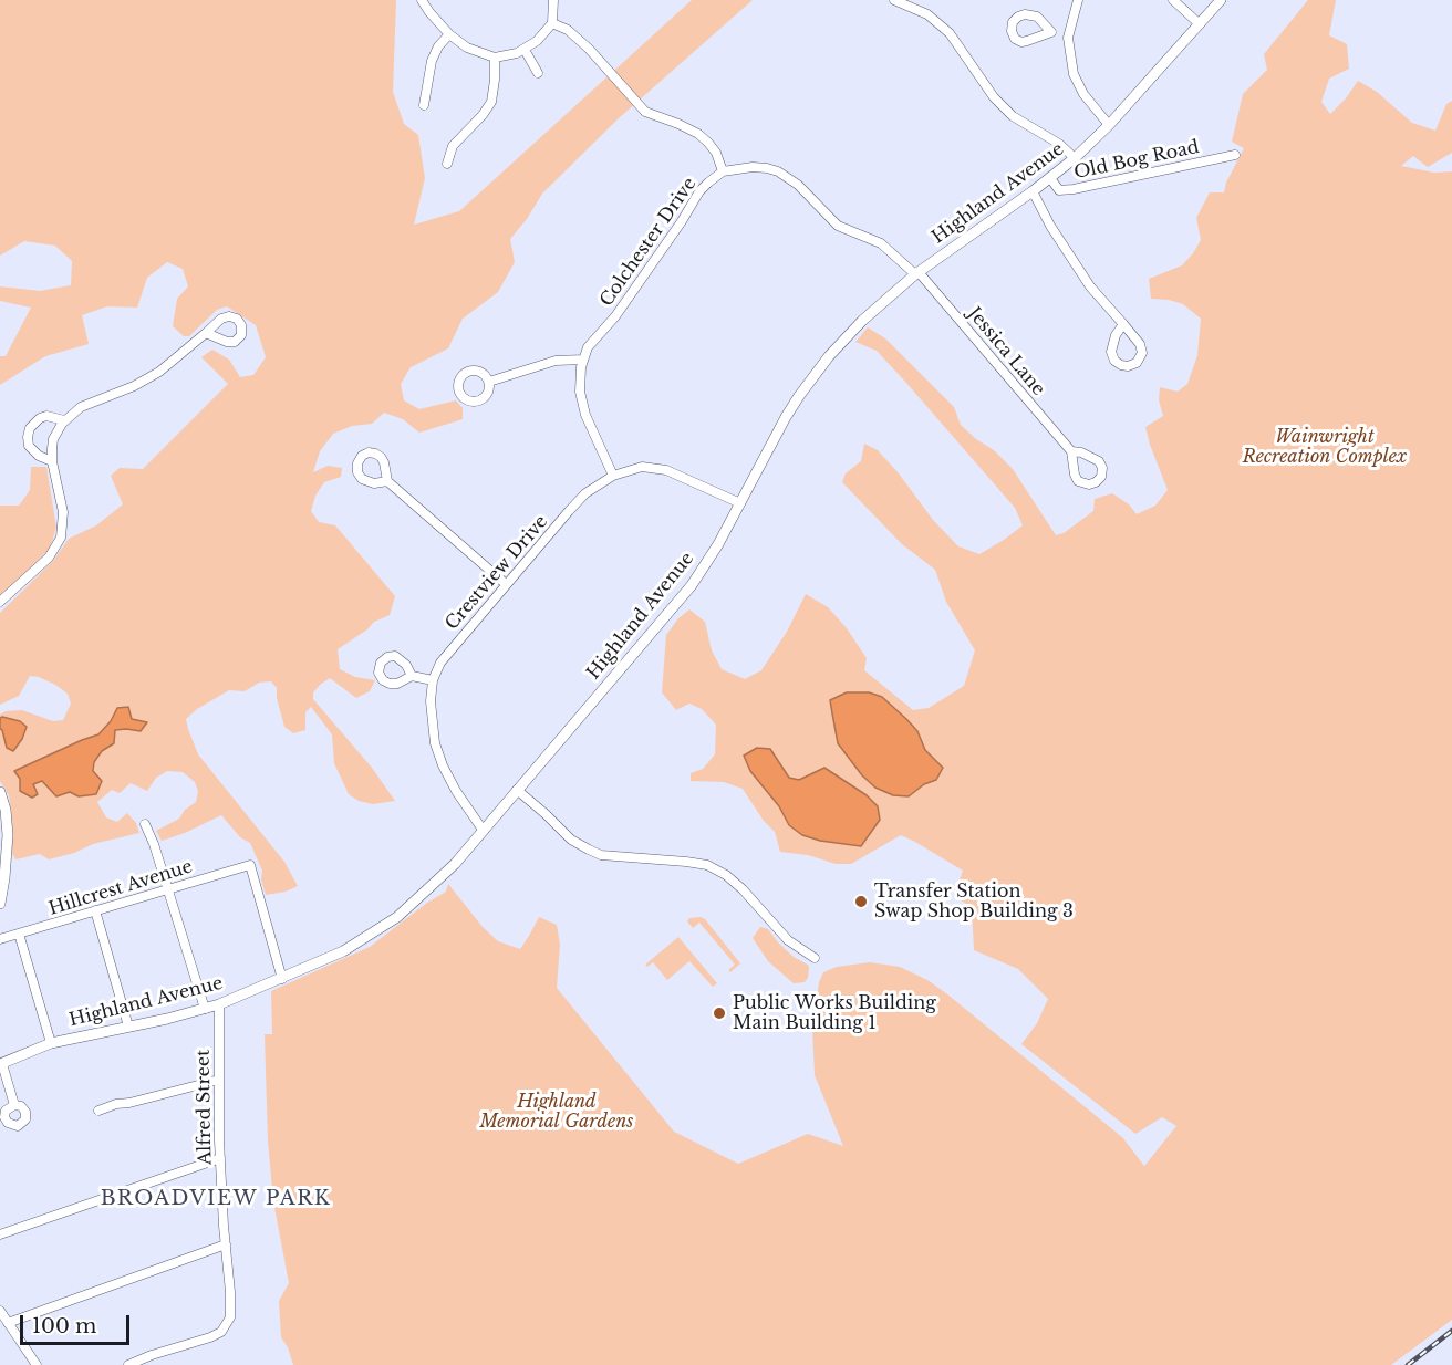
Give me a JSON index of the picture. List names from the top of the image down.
{
  "streets": {
    "street": [
      "Old Bog Road",
      "Highland Avenue",
      "Colchester Drive",
      "Jessica Lane",
      "Crestview Drive",
      "Hillcrest Avenue",
      "Alfred Street"
    ]
  },
  "crossings": [
    ["Old Bog Road", "Highland Avenue"],
    ["Highland Avenue", "Colchester Drive"],
    ["Highland Avenue", "Jessica Lane"],
    ["Highland Avenue", "Crestview Drive"],
    ["Highland Avenue", "Hillcrest Avenue"],
    ["Highland Avenue", "Alfred Street"],
    ["Colchester Drive", "Jessica Lane"],
    ["Colchester Drive", "Crestview Drive"]
  ],
  "districts": ["BROADVIEW PARK"],
  "parks": ["Wainwright Recreation Complex", "Highland Memorial Gardens"],
  "places": ["Transfer Station Swap Shop Building 3", "Public Works Building Main Building 1"],
  "scale_bar": "100 m"
}
